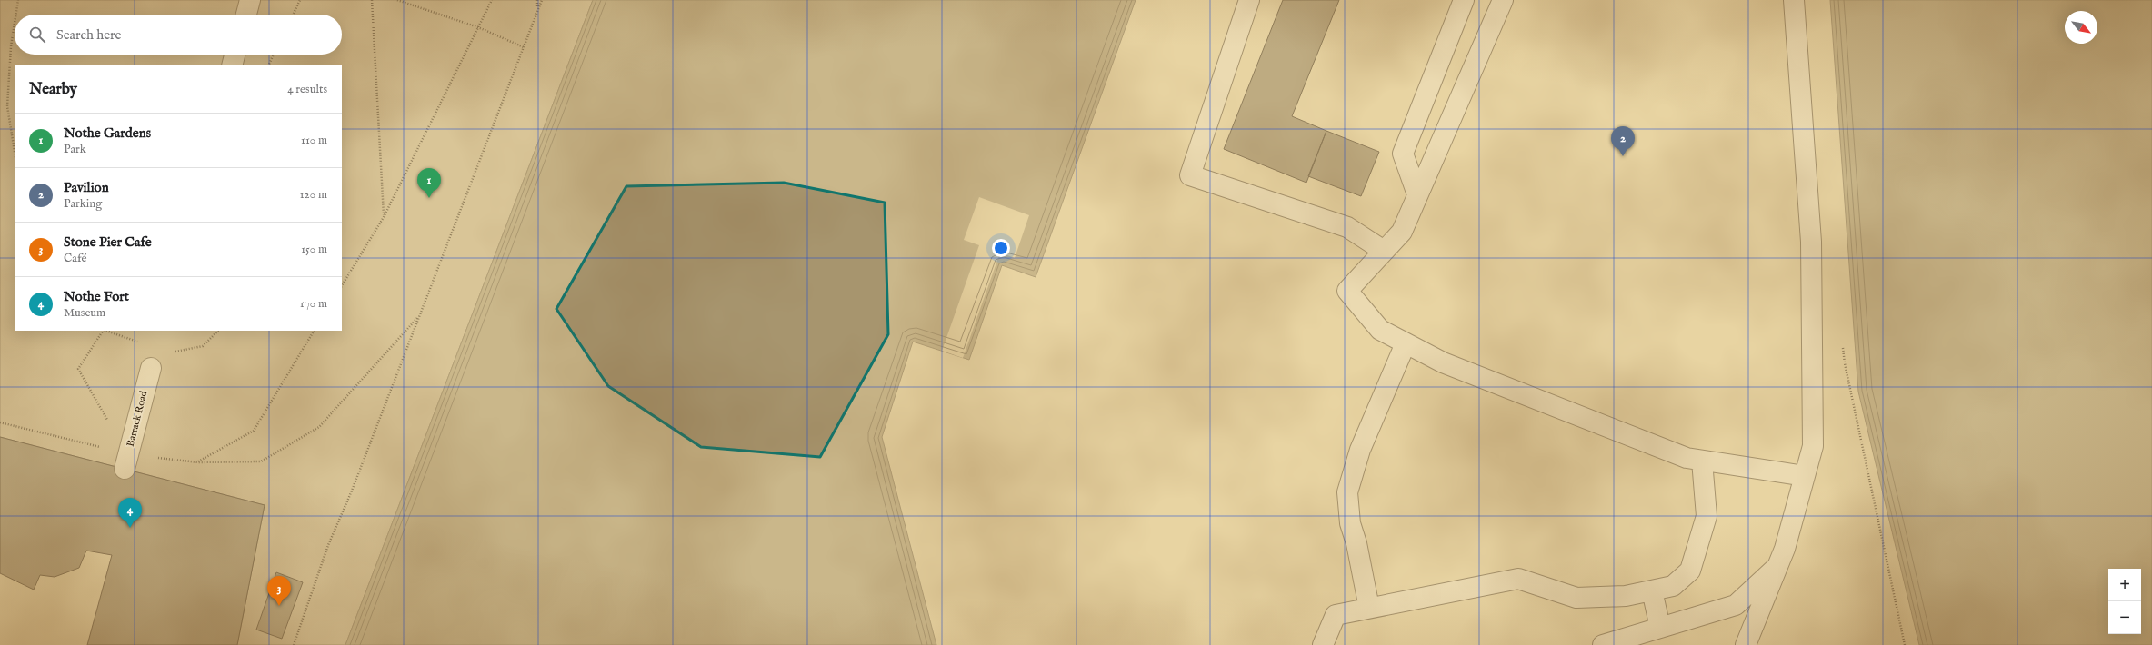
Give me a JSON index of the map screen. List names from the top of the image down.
{
  "streets": {
    "lane": ["Barrack Road"]
  },
  "north": "bottom right",
  "page": {
    "search": "Search here",
    "heading": ["Nearby", "4 results"],
    "list": [
      {
        "mark": "1",
        "name": "Nothe Gardens",
        "note": "Park",
        "value": "110 m"
      },
      {
        "mark": "2",
        "name": "Pavilion",
        "note": "Parking",
        "value": "120 m"
      },
      {
        "mark": "3",
        "name": "Stone Pier Cafe",
        "note": "Café",
        "value": "150 m"
      },
      {
        "mark": "4",
        "name": "Nothe Fort",
        "note": "Museum",
        "value": "170 m"
      }
    ],
    "pins": [
      "2",
      "1",
      "4",
      "3"
    ],
    "map_buttons": ["+", "−"]
  }
}
